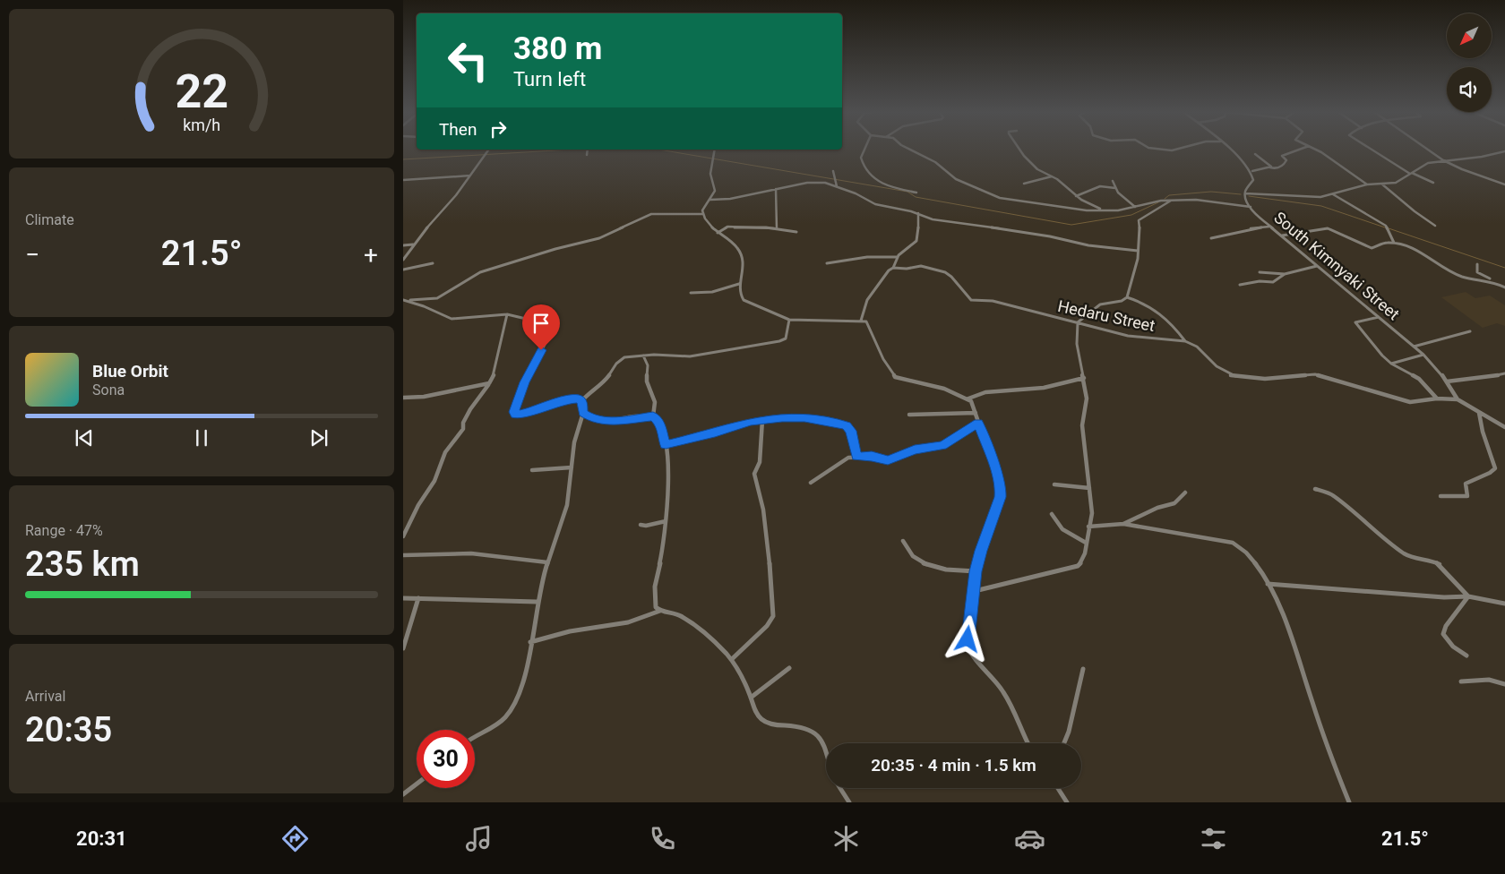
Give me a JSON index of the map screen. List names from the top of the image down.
{
  "streets": {
    "street": ["South Kimnyaki Street", "Hedaru Street"]
  },
  "crossings": [
    ["South Kimnyaki Street", "Hedaru Street"]
  ],
  "north": "bottom left",
  "page": {
    "turn": ["380 m", "Turn left"],
    "then": "Then",
    "tile": [
      "Climate",
      ["Range · 47%", "235 km"],
      ["Arrival", "20:35"]
    ],
    "heat": ["−", "21.5°", "+"],
    "song": ["Blue Orbit", "Sona"],
    "limit": "30",
    "trip": "20:35 · 4 min · 1.5 km",
    "tabs": ["20:31", "21.5°"],
    "gauge": ["22", "km/h"]
  }
}
